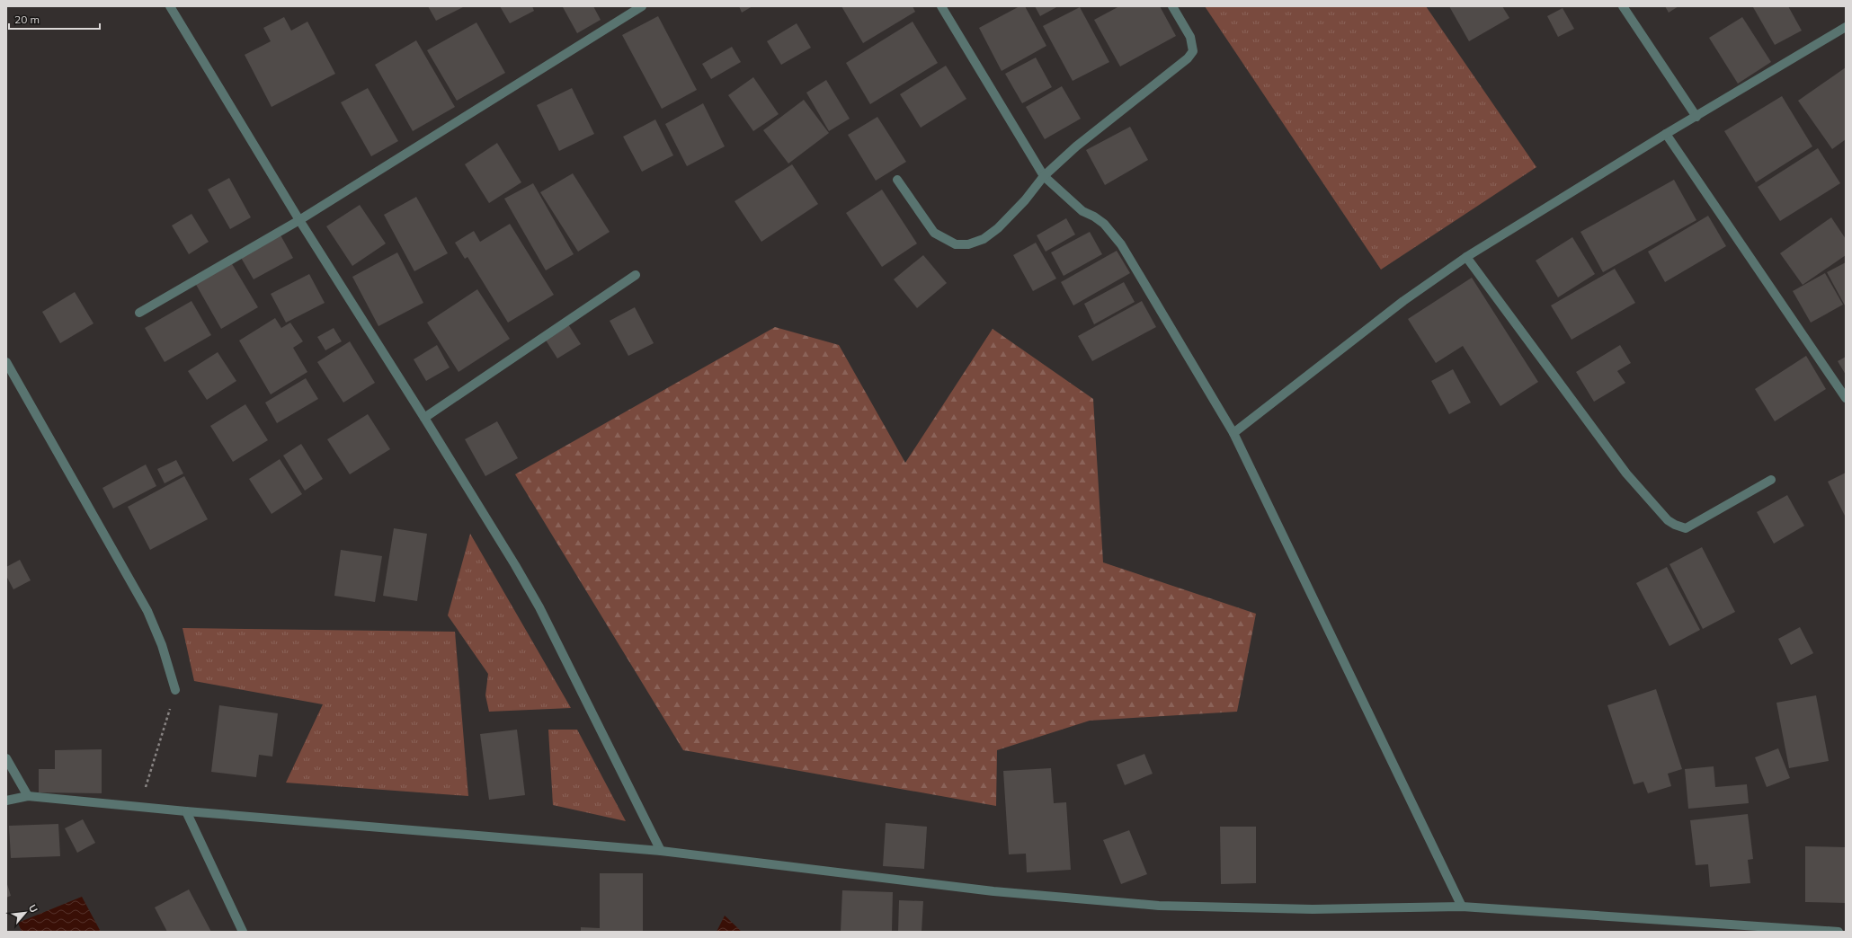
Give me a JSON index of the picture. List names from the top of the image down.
{
  "scale_bar": "20 m",
  "north": "top right"
}
